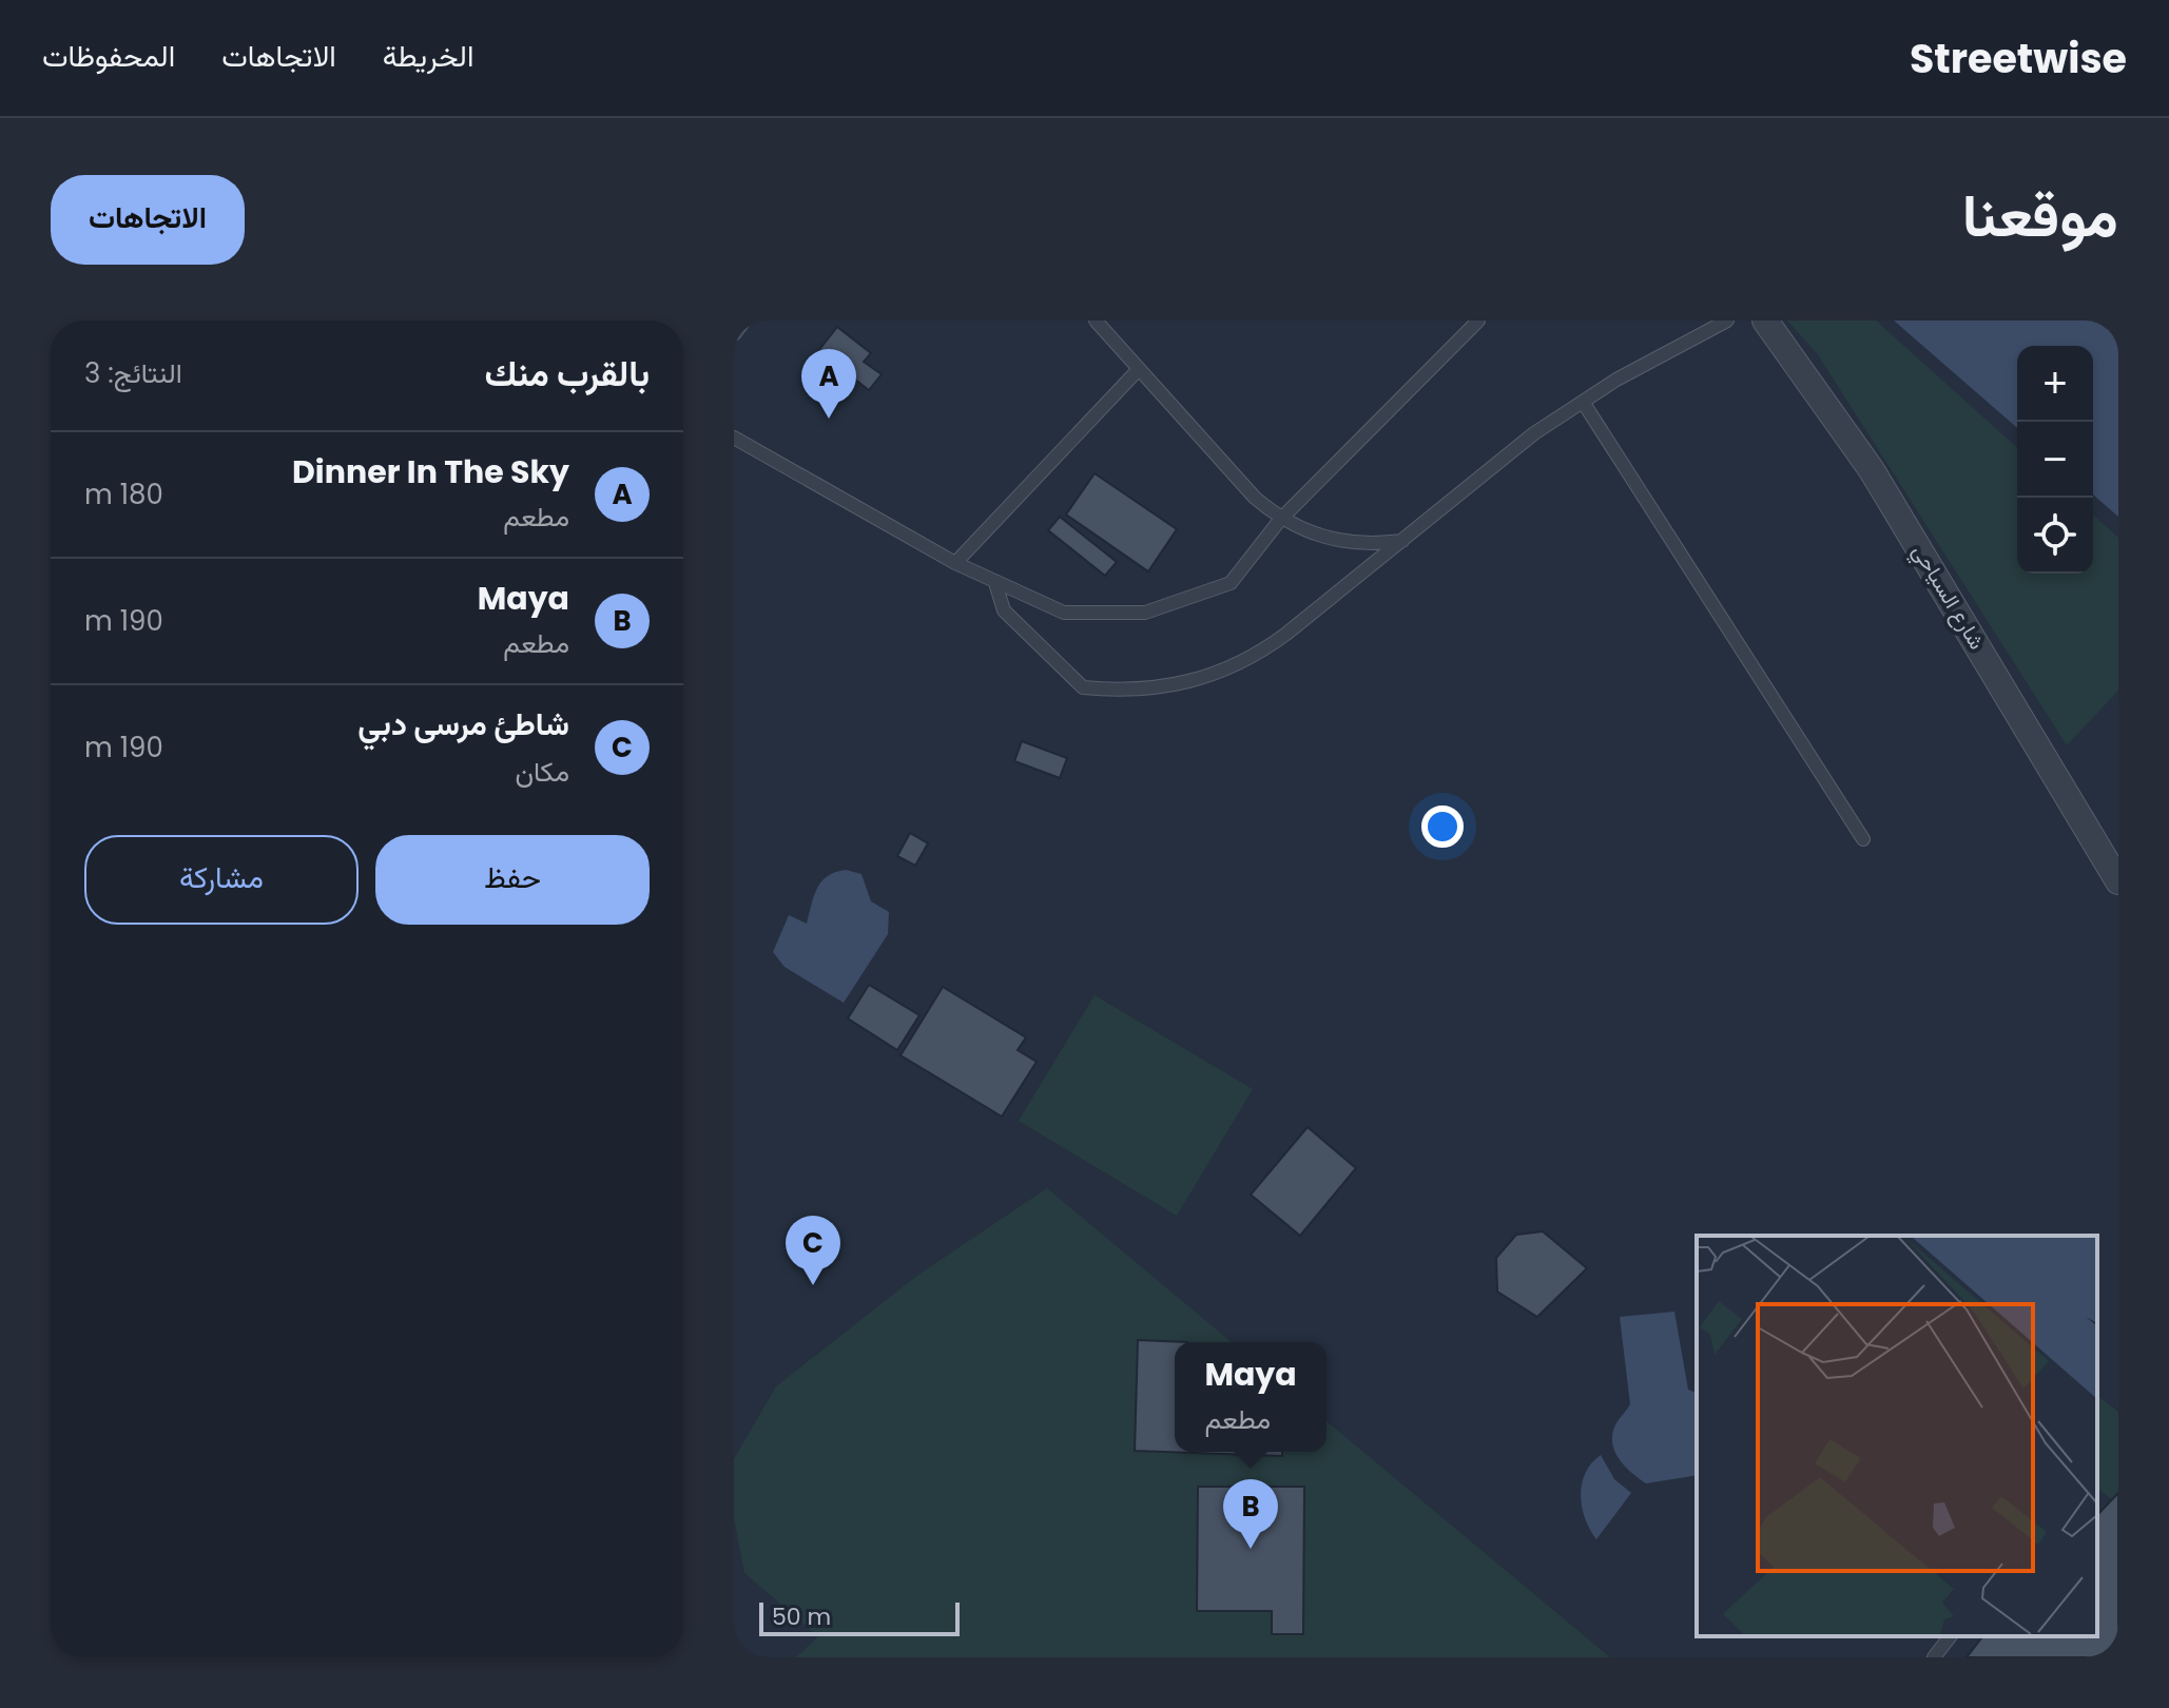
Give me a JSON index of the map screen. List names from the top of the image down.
{
  "streets": {
    "street": ["شارع السياحي"]
  },
  "scale_bar": "50 m",
  "page": {
    "header": "Streetwise",
    "nav": ["الخريطة", "الاتجاهات", "المحفوظات"],
    "title": "موقعنا",
    "buttons": [
      "الاتجاهات",
      ["حفظ", "مشاركة"]
    ],
    "heading": ["بالقرب منك", "النتائج: 3"],
    "map_buttons": ["+", "−"],
    "pins": ["A", "C", "B"],
    "list": [
      {
        "mark": "A",
        "name": "Dinner In The Sky",
        "note": "مطعم",
        "value": "180 m"
      },
      {
        "mark": "B",
        "name": "Maya",
        "note": "مطعم",
        "value": "190 m"
      },
      {
        "mark": "C",
        "name": "شاطئ مرسى دبي",
        "note": "مكان",
        "value": "190 m"
      }
    ],
    "popup": ["Maya", "مطعم"],
    "scale": "50 m"
  }
}
